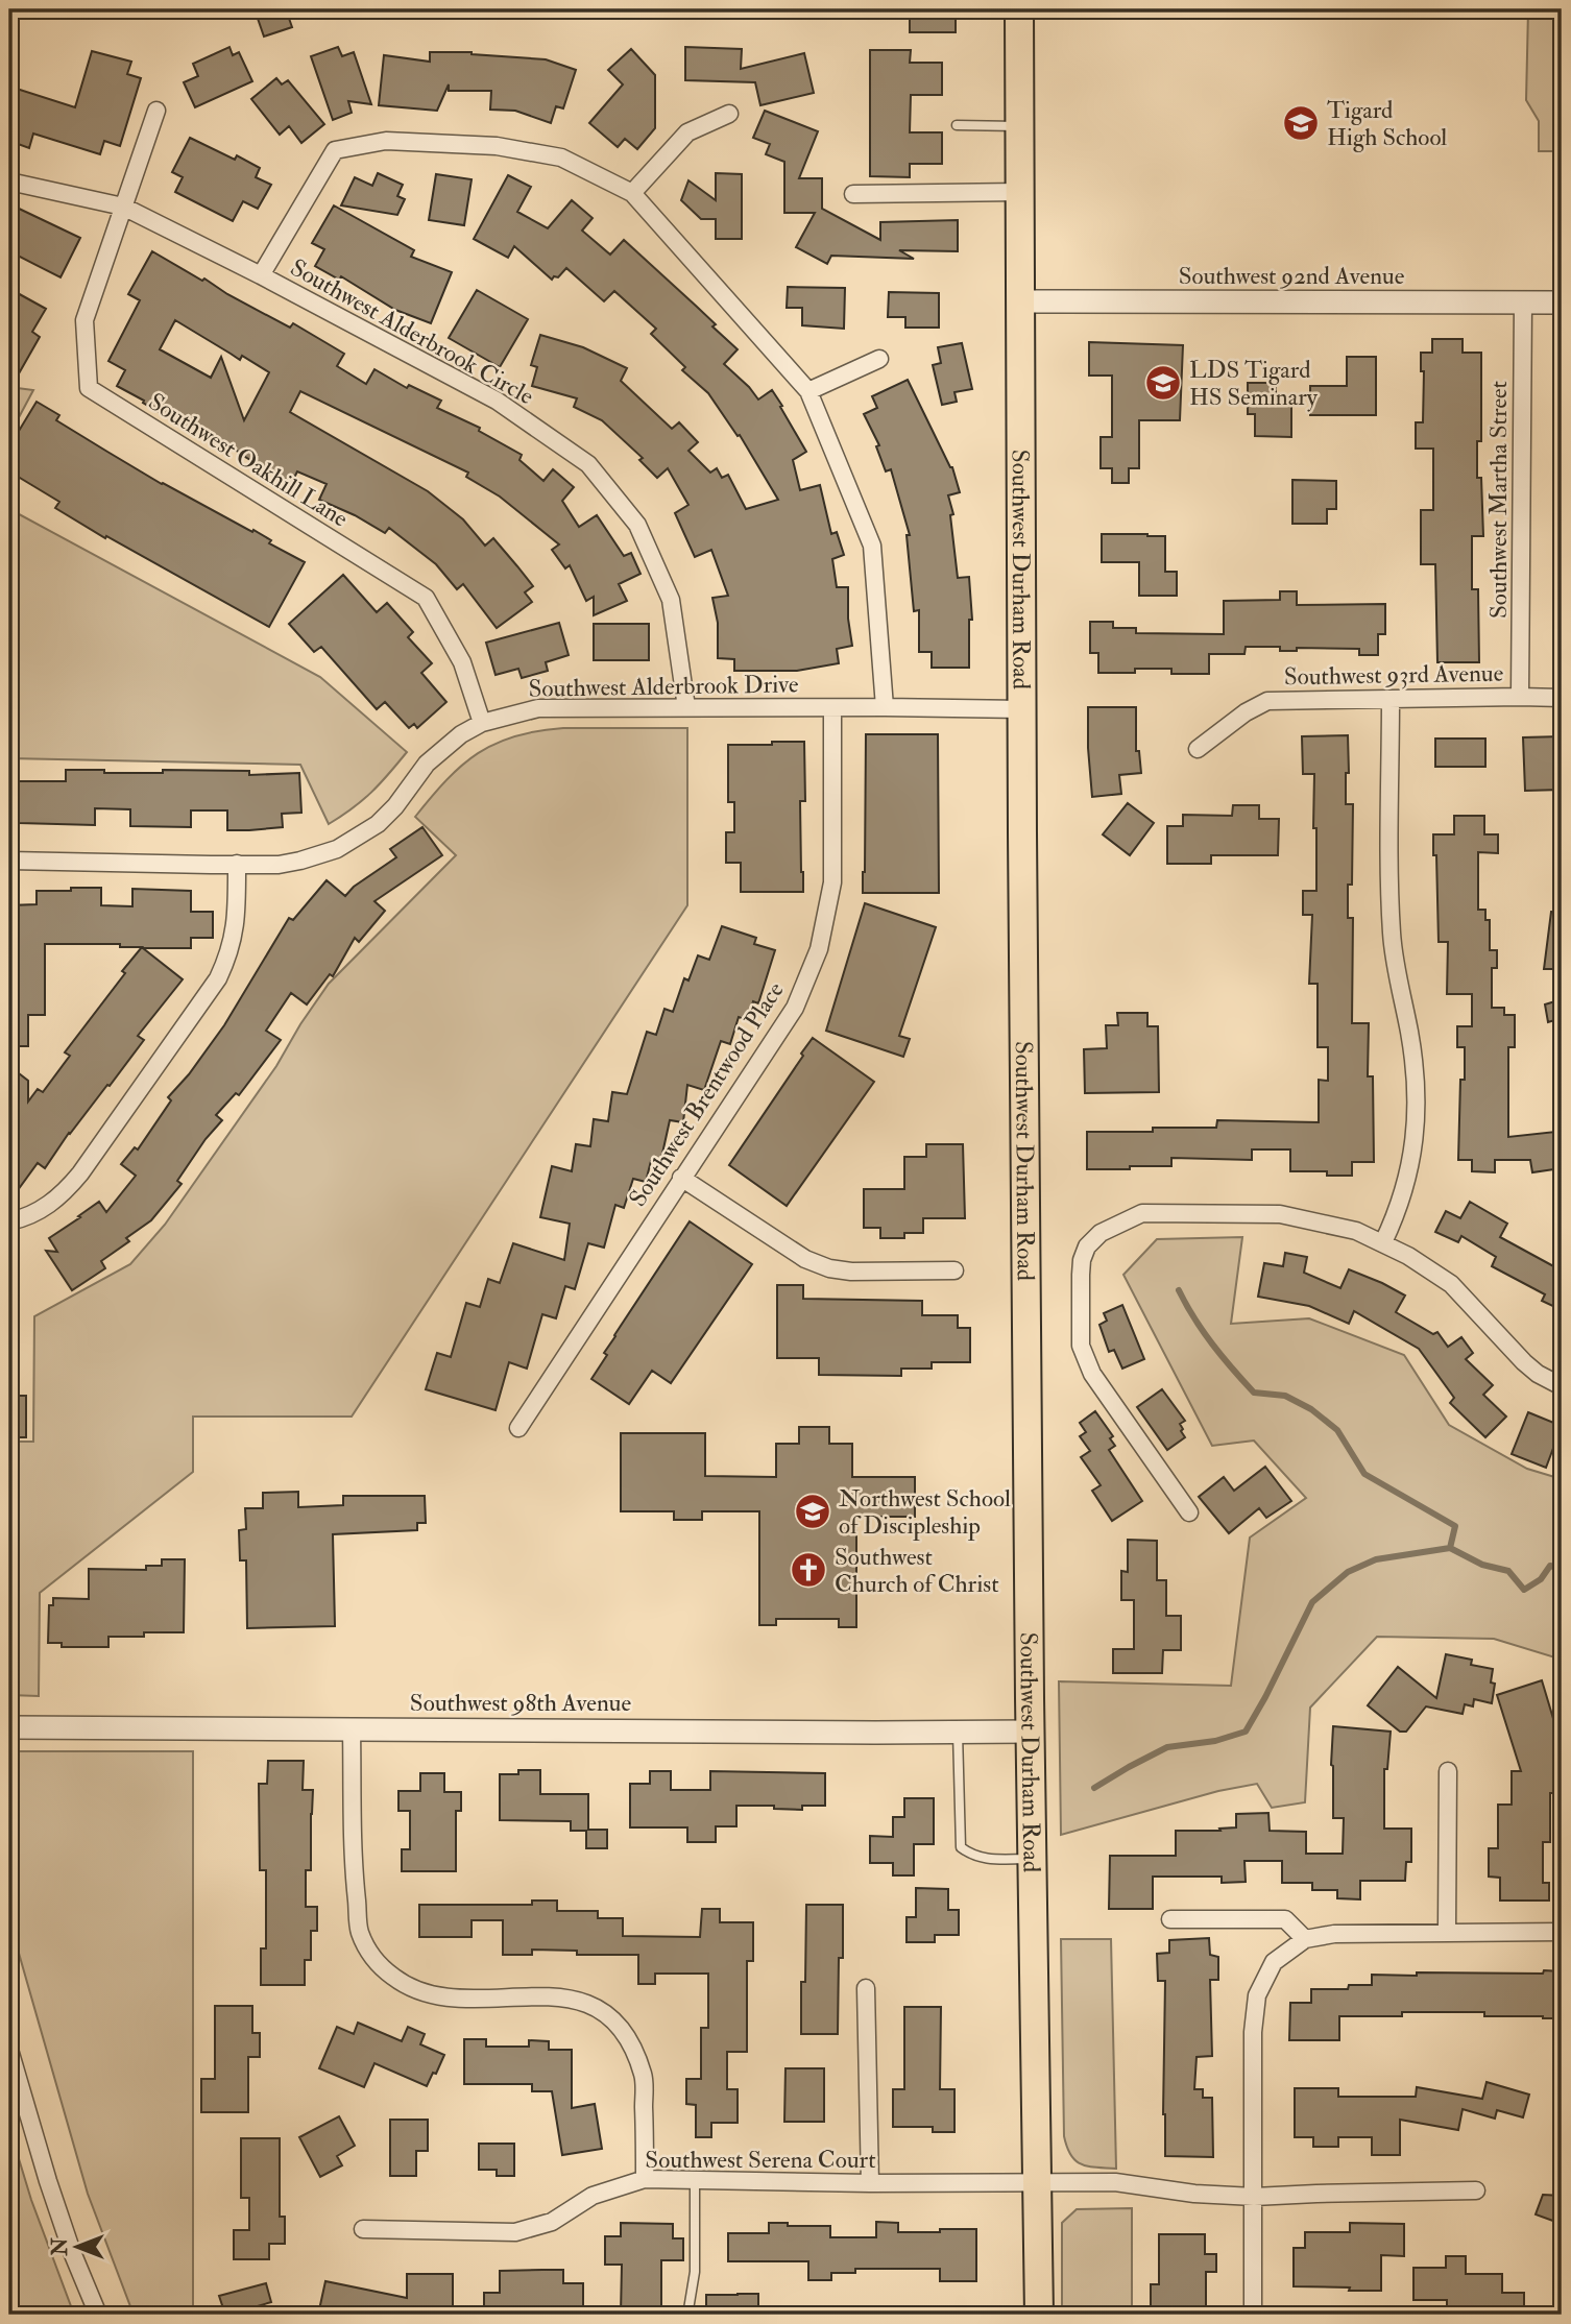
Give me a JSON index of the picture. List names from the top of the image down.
{
  "streets": {
    "main road": ["Southwest Durham Road"],
    "street": [
      "Southwest 92nd Avenue",
      "Southwest Alderbrook Circle",
      "Southwest Oakhill Lane",
      "Southwest Martha Street",
      "Southwest 93rd Avenue",
      "Southwest Alderbrook Drive",
      "Southwest Brentwood Place",
      "Southwest 98th Avenue",
      "Southwest Serena Court"
    ]
  },
  "crossings": [
    ["Southwest 92nd Avenue", "Southwest Martha Street"],
    ["Southwest 92nd Avenue", "Southwest Durham Road"],
    ["Southwest Alderbrook Circle", "Southwest Oakhill Lane"],
    ["Southwest Alderbrook Circle", "Southwest Alderbrook Drive"],
    ["Southwest Oakhill Lane", "Southwest Alderbrook Drive"],
    ["Southwest Martha Street", "Southwest 93rd Avenue"],
    ["Southwest Durham Road", "Southwest Alderbrook Drive"],
    ["Southwest Durham Road", "Southwest 98th Avenue"],
    ["Southwest Durham Road", "Southwest Serena Court"],
    ["Southwest Alderbrook Drive", "Southwest Brentwood Place"]
  ],
  "places": {
    "school or university": ["Tigard High School", "LDS Tigard HS Seminary", "Northwest School of Discipleship"],
    "church": ["Southwest Church of Christ"]
  },
  "north": "left"
}
